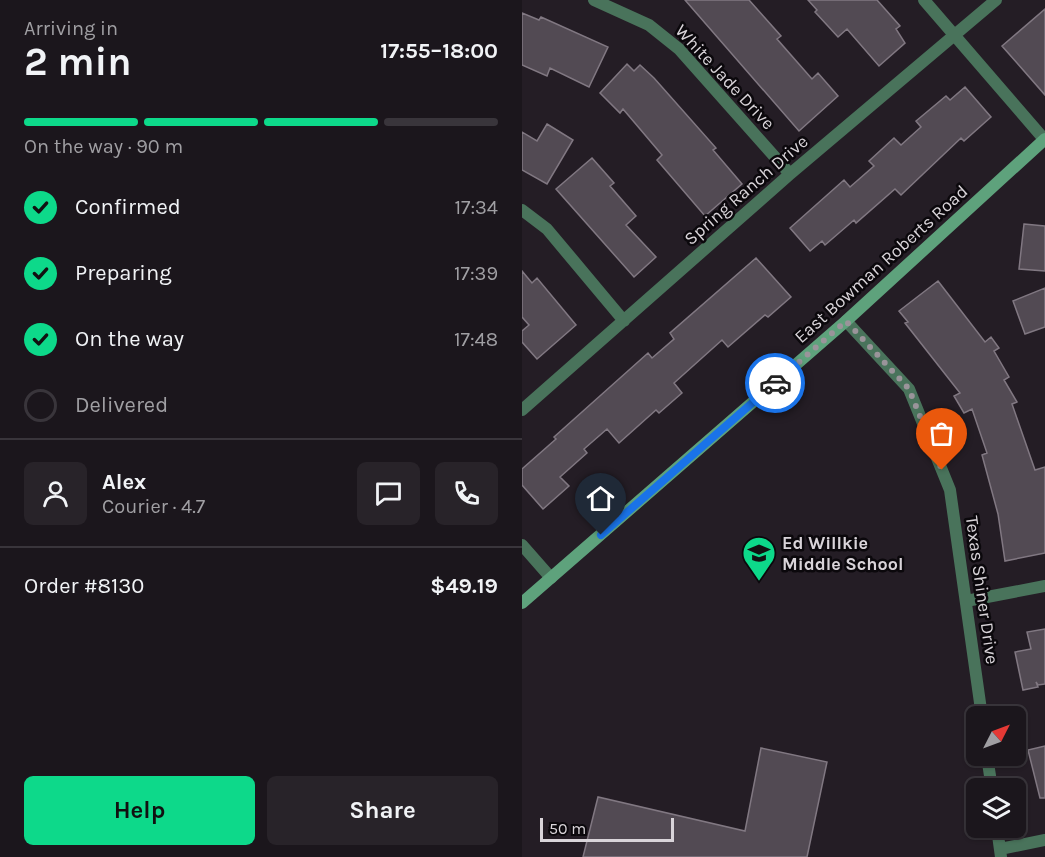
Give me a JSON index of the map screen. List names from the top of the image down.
{
  "streets": {
    "street": [
      "White Jade Drive",
      "Spring Ranch Drive",
      "East Bowman Roberts Road",
      "Texas Shiner Drive"
    ]
  },
  "crossings": [
    ["White Jade Drive", "Spring Ranch Drive"],
    ["East Bowman Roberts Road", "Texas Shiner Drive"]
  ],
  "places": {
    "school or university": ["Ed Willkie Middle School"]
  },
  "scale_bar": "50 m",
  "north": "top right",
  "page": {
    "heading": ["2 min", "Arriving in", "17:55–18:00"],
    "panel": [
      "Alex",
      "Courier · 4.7",
      "Order #8130",
      "$49.19"
    ],
    "bar": "On the way · 90 m",
    "list": [
      ["Confirmed", "17:34"],
      ["Preparing", "17:39"],
      ["On the way", "17:48"],
      "Delivered"
    ],
    "buttons": ["Help", "Share"],
    "scale": "50 m"
  }
}
